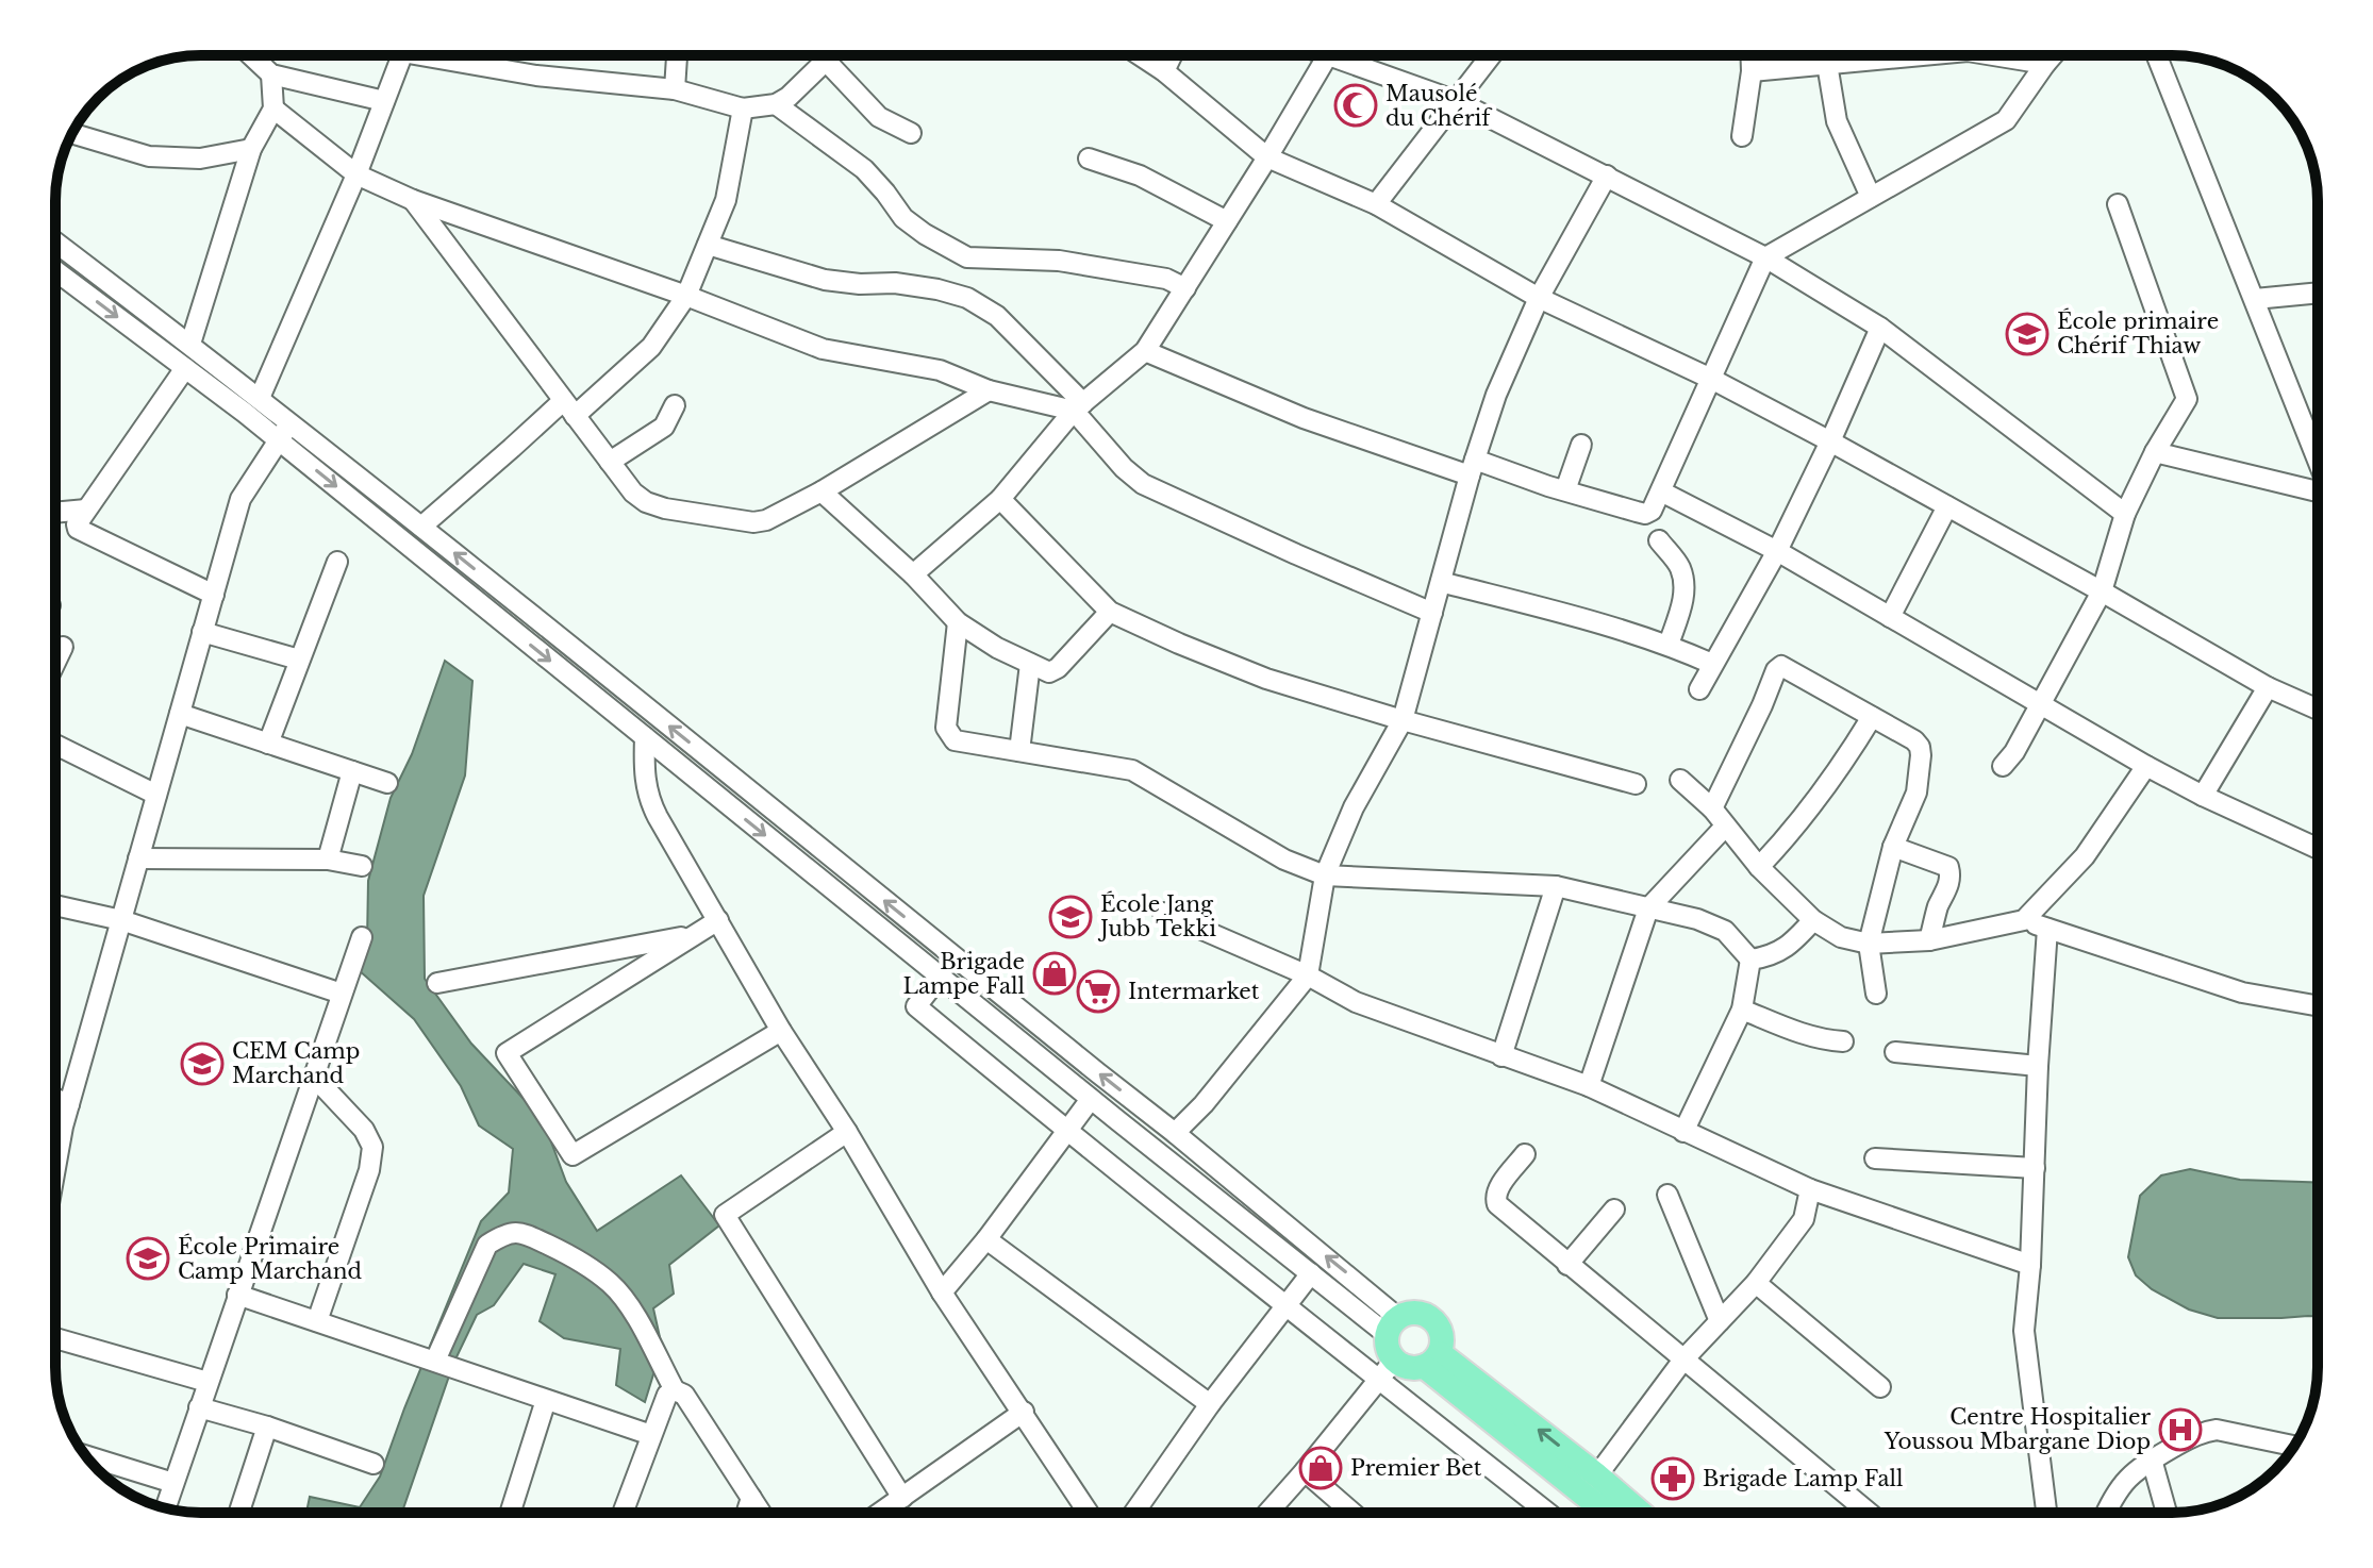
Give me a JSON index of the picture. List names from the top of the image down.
{
  "places": {
    "mosque": ["Mausolé du Chérif"],
    "school or university": [
      "École primaire Chérif Thiaw",
      "École Jang Jubb Tekki",
      "CEM Camp Marchand",
      "École Primaire Camp Marchand"
    ],
    "shop": ["Brigade Lampe Fall", "Premier Bet"],
    "supermarket": ["Intermarket"],
    "hospital": ["Centre Hospitalier Youssou Mbargane Diop"],
    "pharmacy": ["Brigade Lamp Fall"]
  }
}
